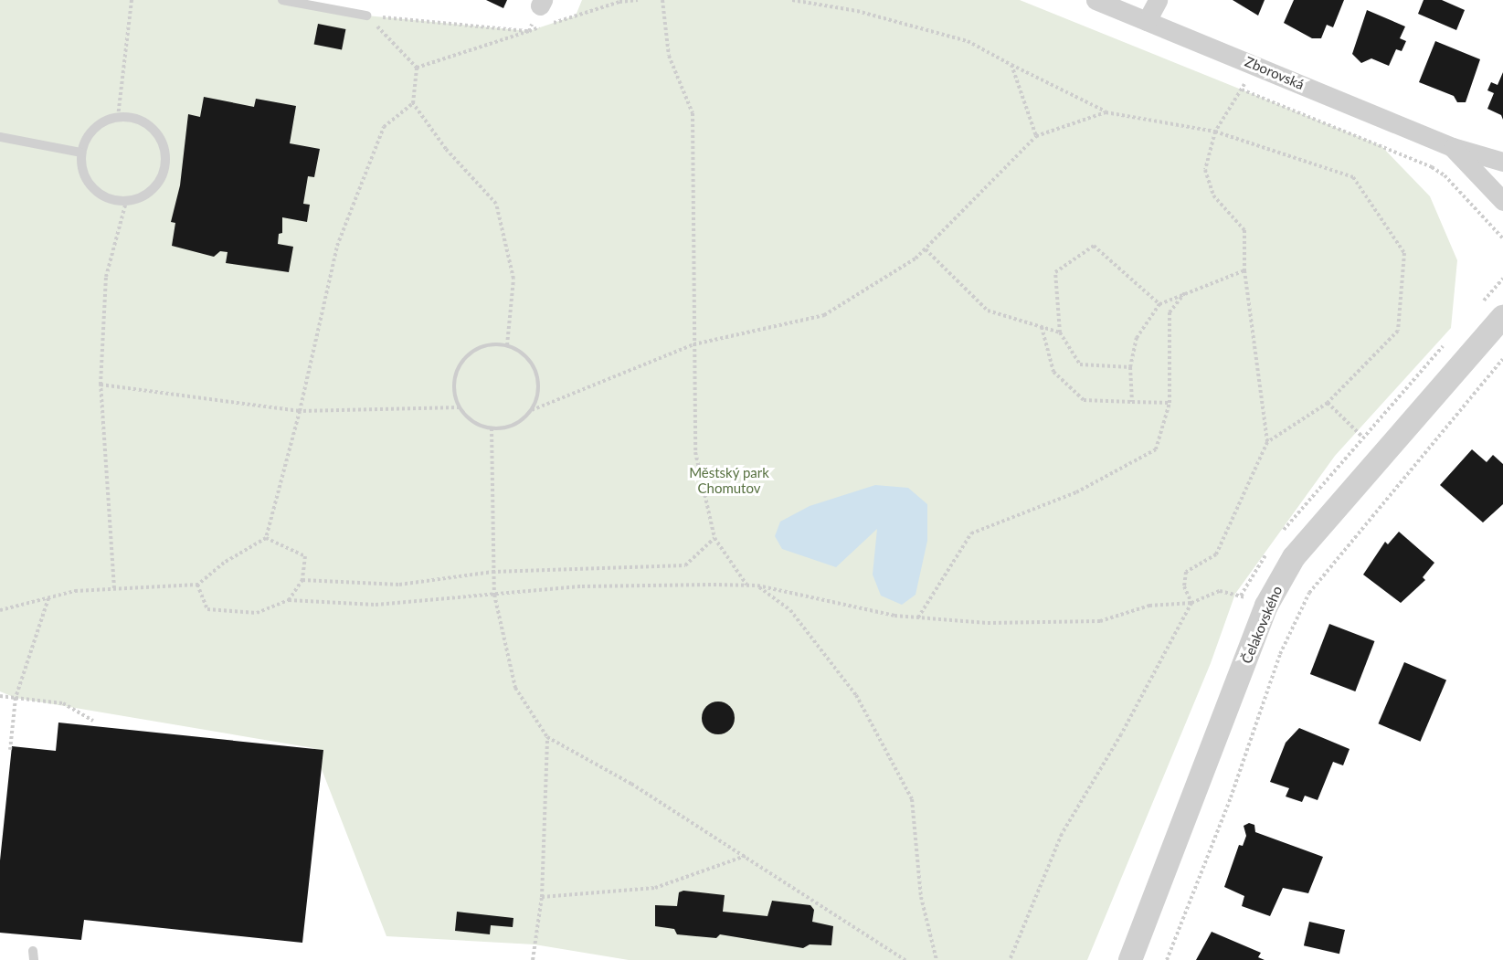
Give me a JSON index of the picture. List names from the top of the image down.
{
  "streets": {
    "street": ["Zborovská", "Čelakovského"]
  },
  "parks": ["Městský park Chomutov"]
}
